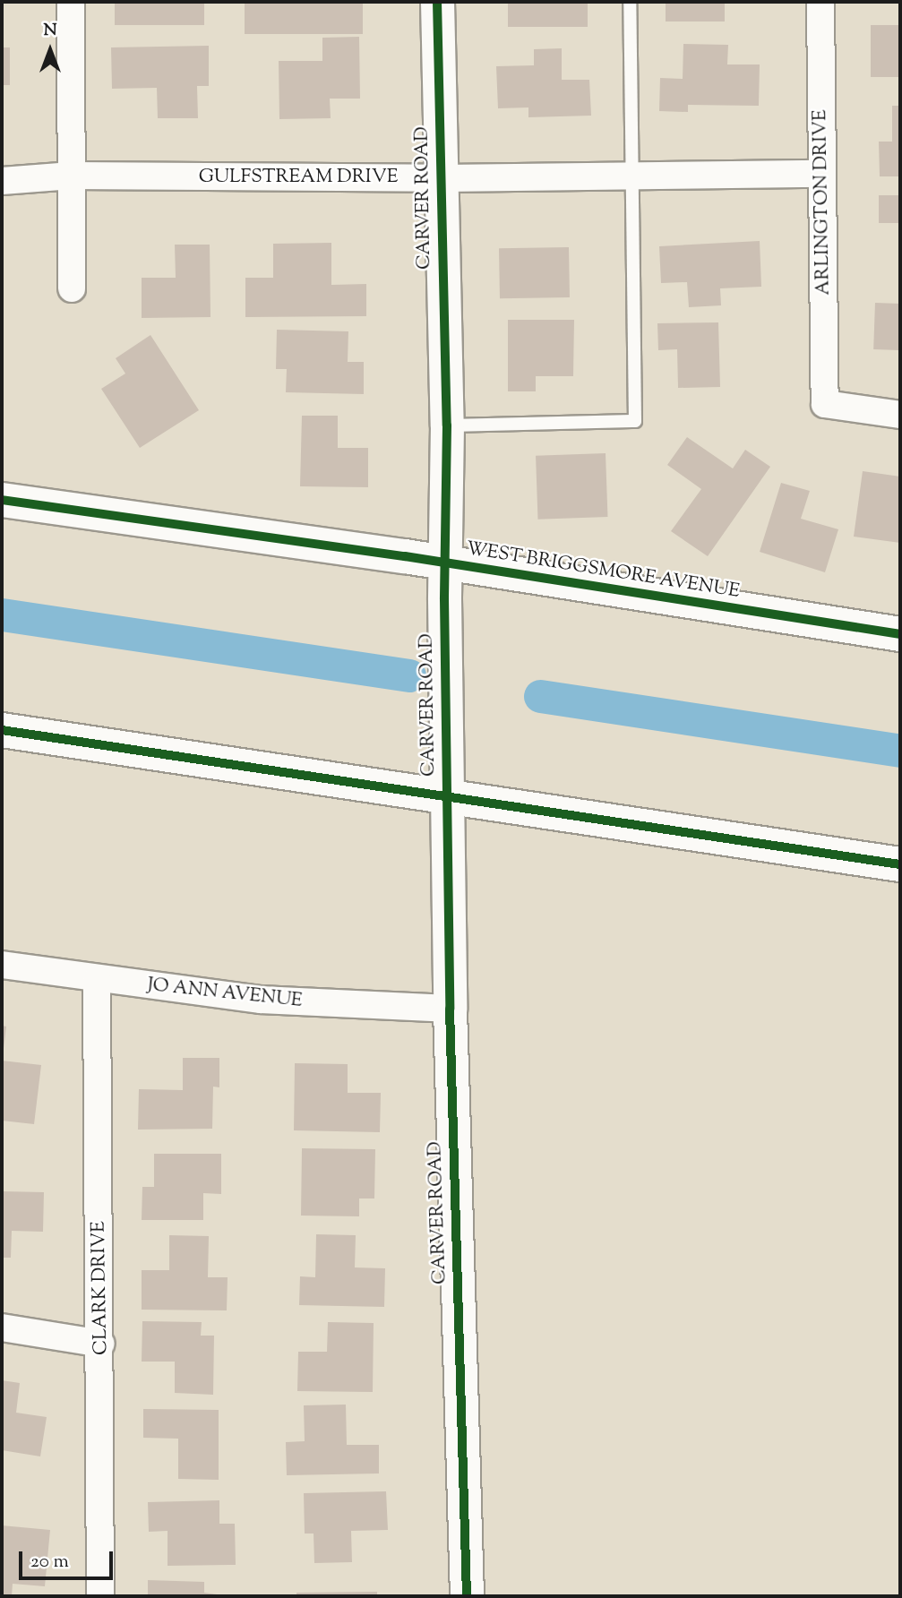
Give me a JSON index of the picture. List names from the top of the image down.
{
  "streets": {
    "main road": ["WEST BRIGGSMORE AVENUE"],
    "street": [
      "GULFSTREAM DRIVE",
      "CARVER ROAD",
      "ARLINGTON DRIVE",
      "JO ANN AVENUE",
      "CLARK DRIVE"
    ]
  },
  "crossings": [
    ["GULFSTREAM DRIVE", "CARVER ROAD"],
    ["GULFSTREAM DRIVE", "ARLINGTON DRIVE"],
    ["CARVER ROAD", "WEST BRIGGSMORE AVENUE"],
    ["CARVER ROAD", "JO ANN AVENUE"],
    ["JO ANN AVENUE", "CLARK DRIVE"]
  ],
  "scale_bar": "20 m",
  "north": "top"
}
